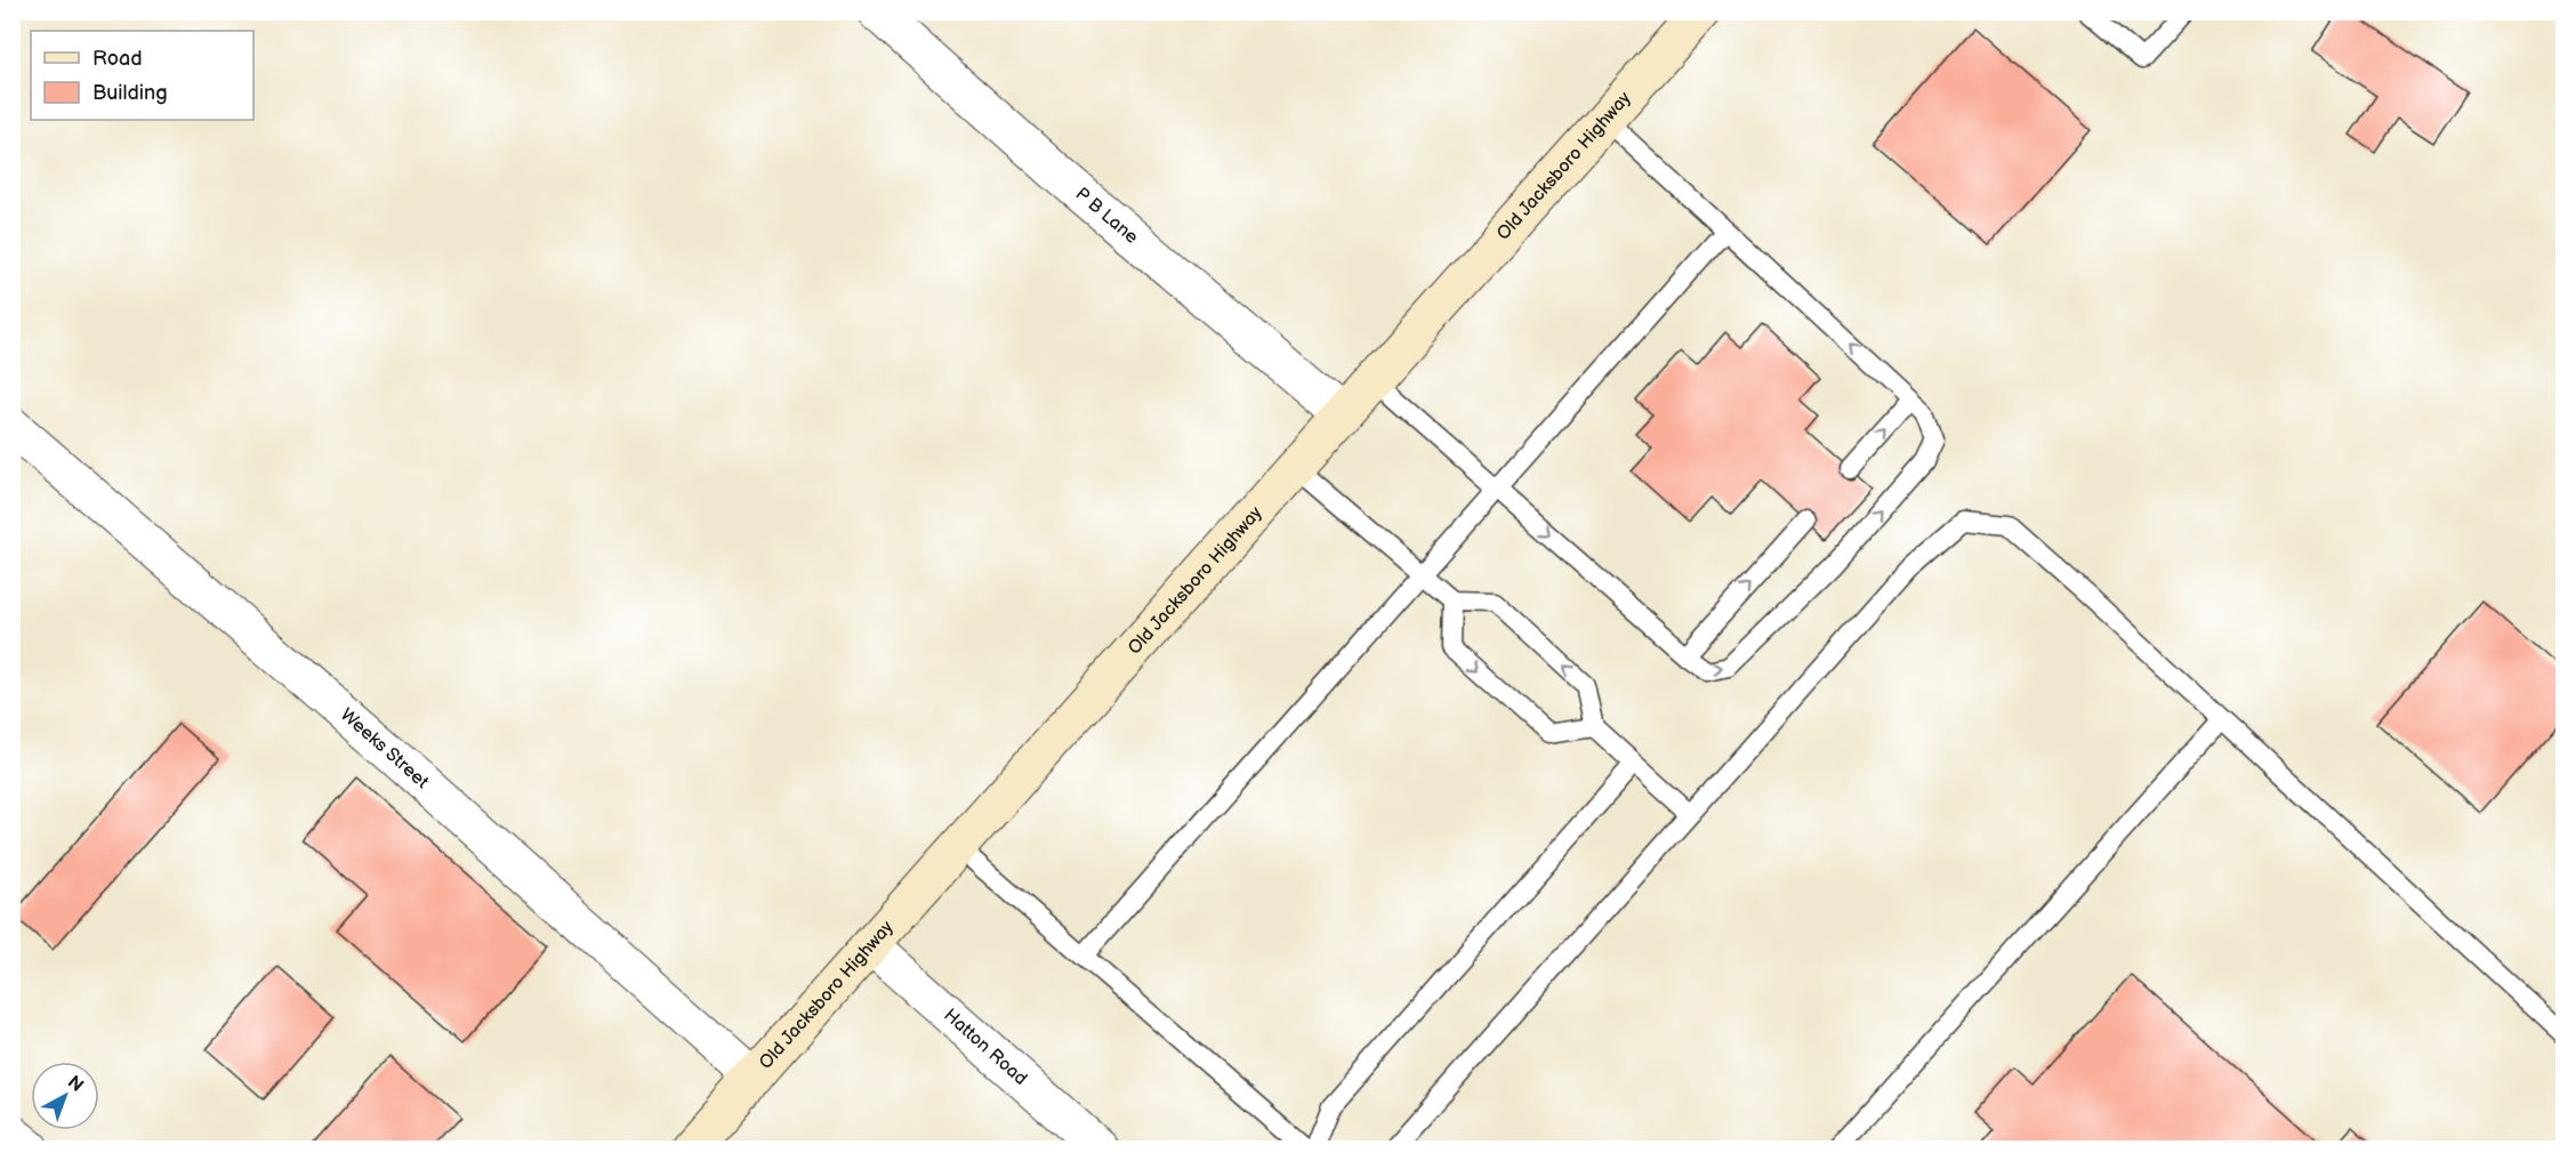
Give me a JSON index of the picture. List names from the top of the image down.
{
  "streets": {
    "main road": ["Old Jacksboro Highway"],
    "street": ["P B Lane", "Weeks Street", "Hatton Road"]
  },
  "crossings": [
    ["Old Jacksboro Highway", "P B Lane"],
    ["Old Jacksboro Highway", "Weeks Street"],
    ["Old Jacksboro Highway", "Hatton Road"]
  ],
  "legend": ["Road", "Building"],
  "north": "top right"
}
